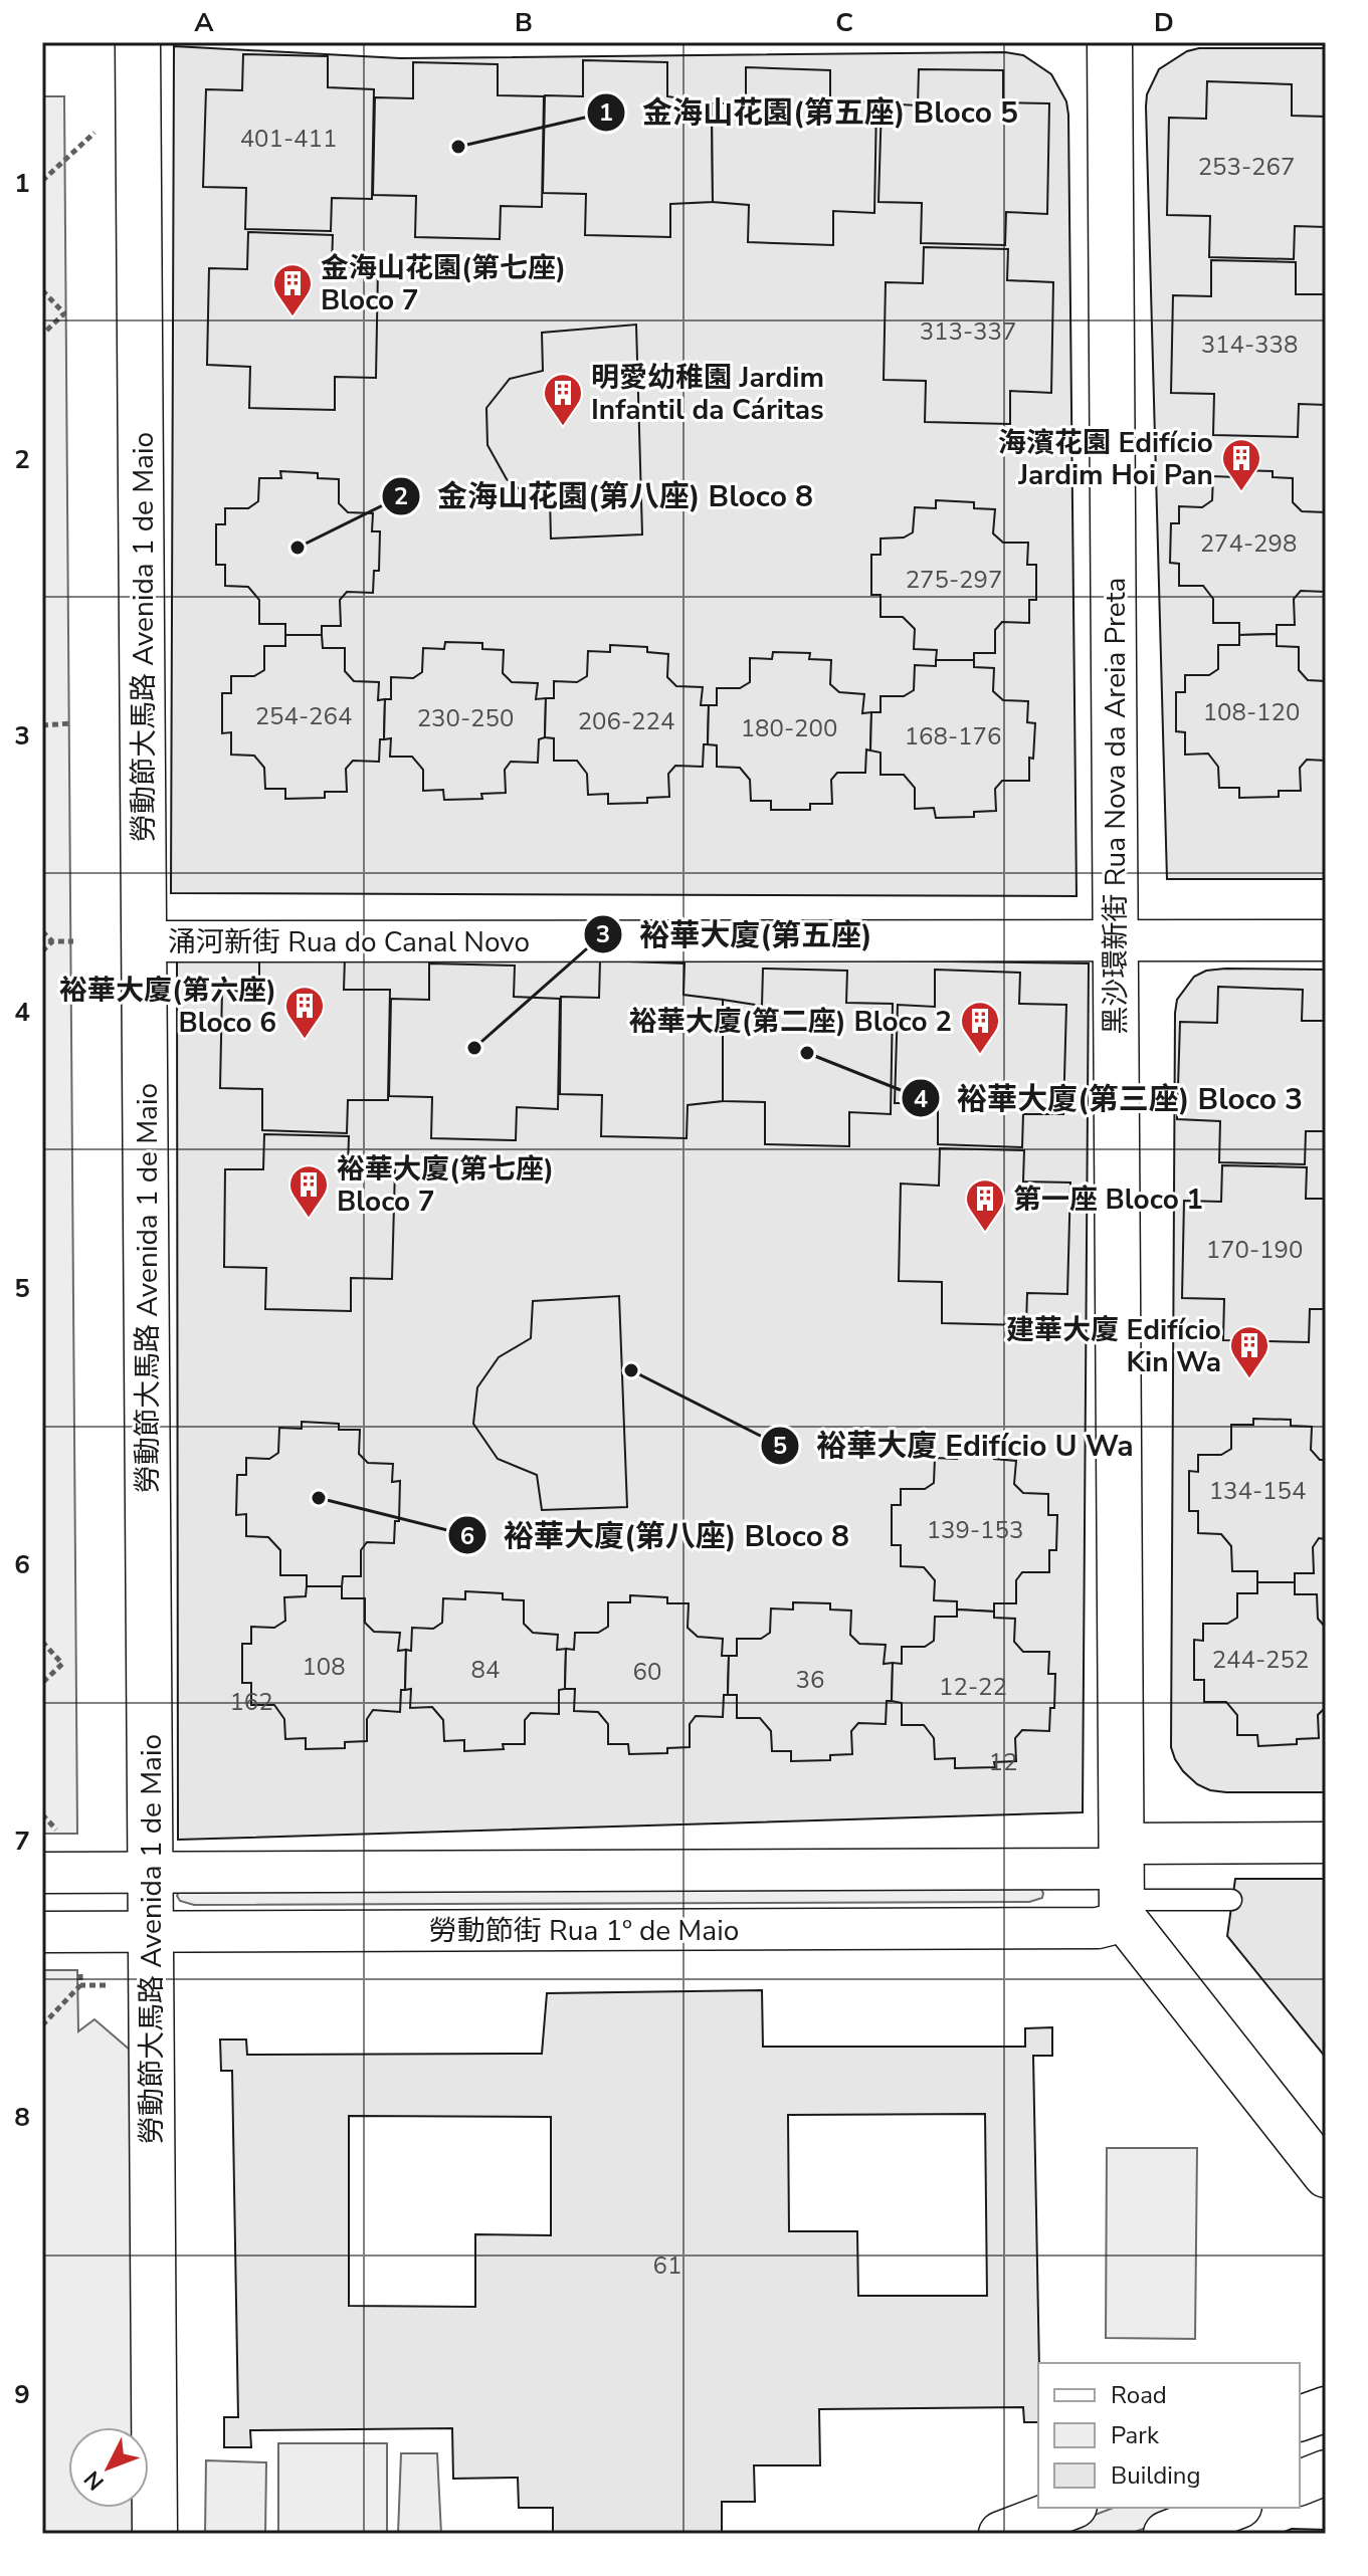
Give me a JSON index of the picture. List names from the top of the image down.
{
  "streets": {
    "street": [
      "勞動節大馬路 Avenida 1 de Maio",
      "黑沙環新街 Rua Nova da Areia Preta",
      "涌河新街 Rua do Canal Novo",
      "勞動節街 Rua 1º de Maio"
    ]
  },
  "crossings": [
    ["勞動節大馬路 Avenida 1 de Maio", "涌河新街 Rua do Canal Novo"],
    ["勞動節大馬路 Avenida 1 de Maio", "勞動節街 Rua 1º de Maio"],
    ["黑沙環新街 Rua Nova da Areia Preta", "涌河新街 Rua do Canal Novo"],
    ["黑沙環新街 Rua Nova da Areia Preta", "勞動節街 Rua 1º de Maio"]
  ],
  "places": {
    "other": [
      "金海山花園(第五座) Bloco 5",
      "金海山花園(第八座) Bloco 8",
      "裕華大廈(第五座)",
      "裕華大廈(第三座) Bloco 3",
      "裕華大廈 Edifício U Wa",
      "裕華大廈(第八座) Bloco 8"
    ],
    "building": [
      "金海山花園(第七座) Bloco 7",
      "明愛幼稚園 Jardim Infantil da Cáritas",
      "海濱花園 Edifício Jardim Hoi Pan",
      "裕華大廈(第六座) Bloco 6",
      "裕華大廈(第二座) Bloco 2",
      "裕華大廈(第七座) Bloco 7",
      "第一座 Bloco 1",
      "建華大廈 Edifício Kin Wa"
    ]
  },
  "house_numbers": [
    "401-411",
    "253-267",
    "313-337",
    "314-338",
    "274-298",
    "275-297",
    "108-120",
    "254-264",
    "230-250",
    "206-224",
    "180-200",
    "168-176",
    "170-190",
    "134-154",
    "139-153",
    "244-252",
    "108",
    "84",
    "60",
    "36",
    "12-22",
    "162",
    "12",
    "61"
  ],
  "legend": ["Road", "Park", "Building"],
  "north": "bottom left",
  "grid": {
    "columns": [
      "A",
      "B",
      "C",
      "D"
    ],
    "rows": [
      "1",
      "2",
      "3",
      "4",
      "5",
      "6",
      "7",
      "8",
      "9"
    ]
  }
}
